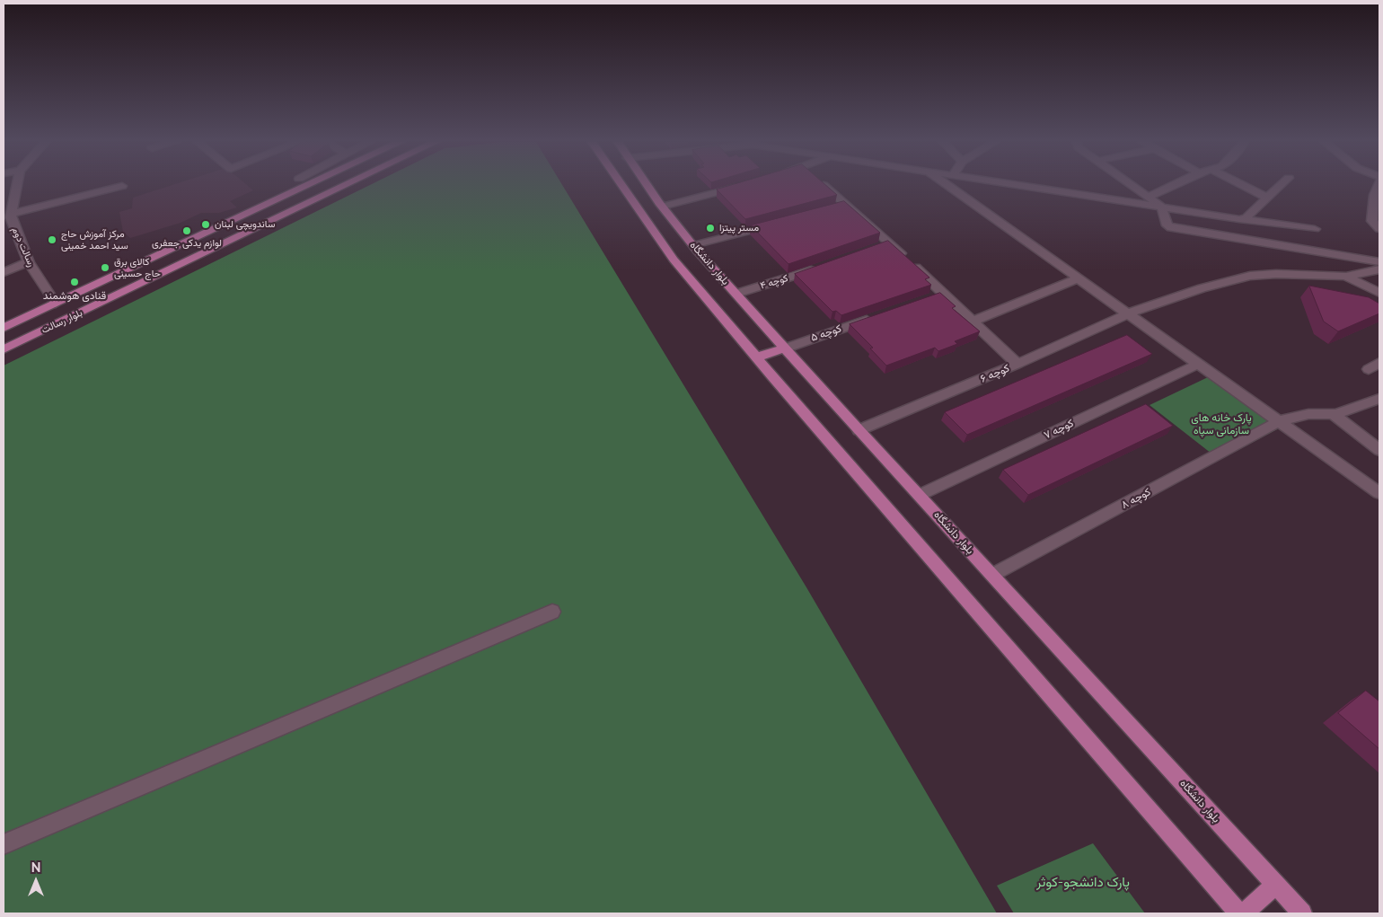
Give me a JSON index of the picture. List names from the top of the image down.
{
  "streets": {
    "main road": ["بلوار دانشگاه", "بلوار رسالت"],
    "street": [
      "رسالت دوم",
      "کوچه ۴",
      "کوچه ۵",
      "کوچه ۶",
      "کوچه ۷",
      "کوچه ۸"
    ]
  },
  "crossings": [
    ["رسالت دوم", "بلوار رسالت"],
    ["بلوار دانشگاه", "کوچه ۴"],
    ["بلوار دانشگاه", "کوچه ۵"],
    ["بلوار دانشگاه", "کوچه ۶"],
    ["بلوار دانشگاه", "کوچه ۷"],
    ["بلوار دانشگاه", "کوچه ۸"]
  ],
  "parks": ["پارک خانه های سازمانی سپاه", "پارک دانشجو-کوثر"],
  "places": [
    "ساندویچی لبنان",
    "مستر پیتزا",
    "لوازم یدکی جعفری",
    "مرکز آموزش حاج سید احمد خمینی",
    "کالای برق حاج حسینی",
    "قنادی هوشمند"
  ],
  "north": "top"
}
